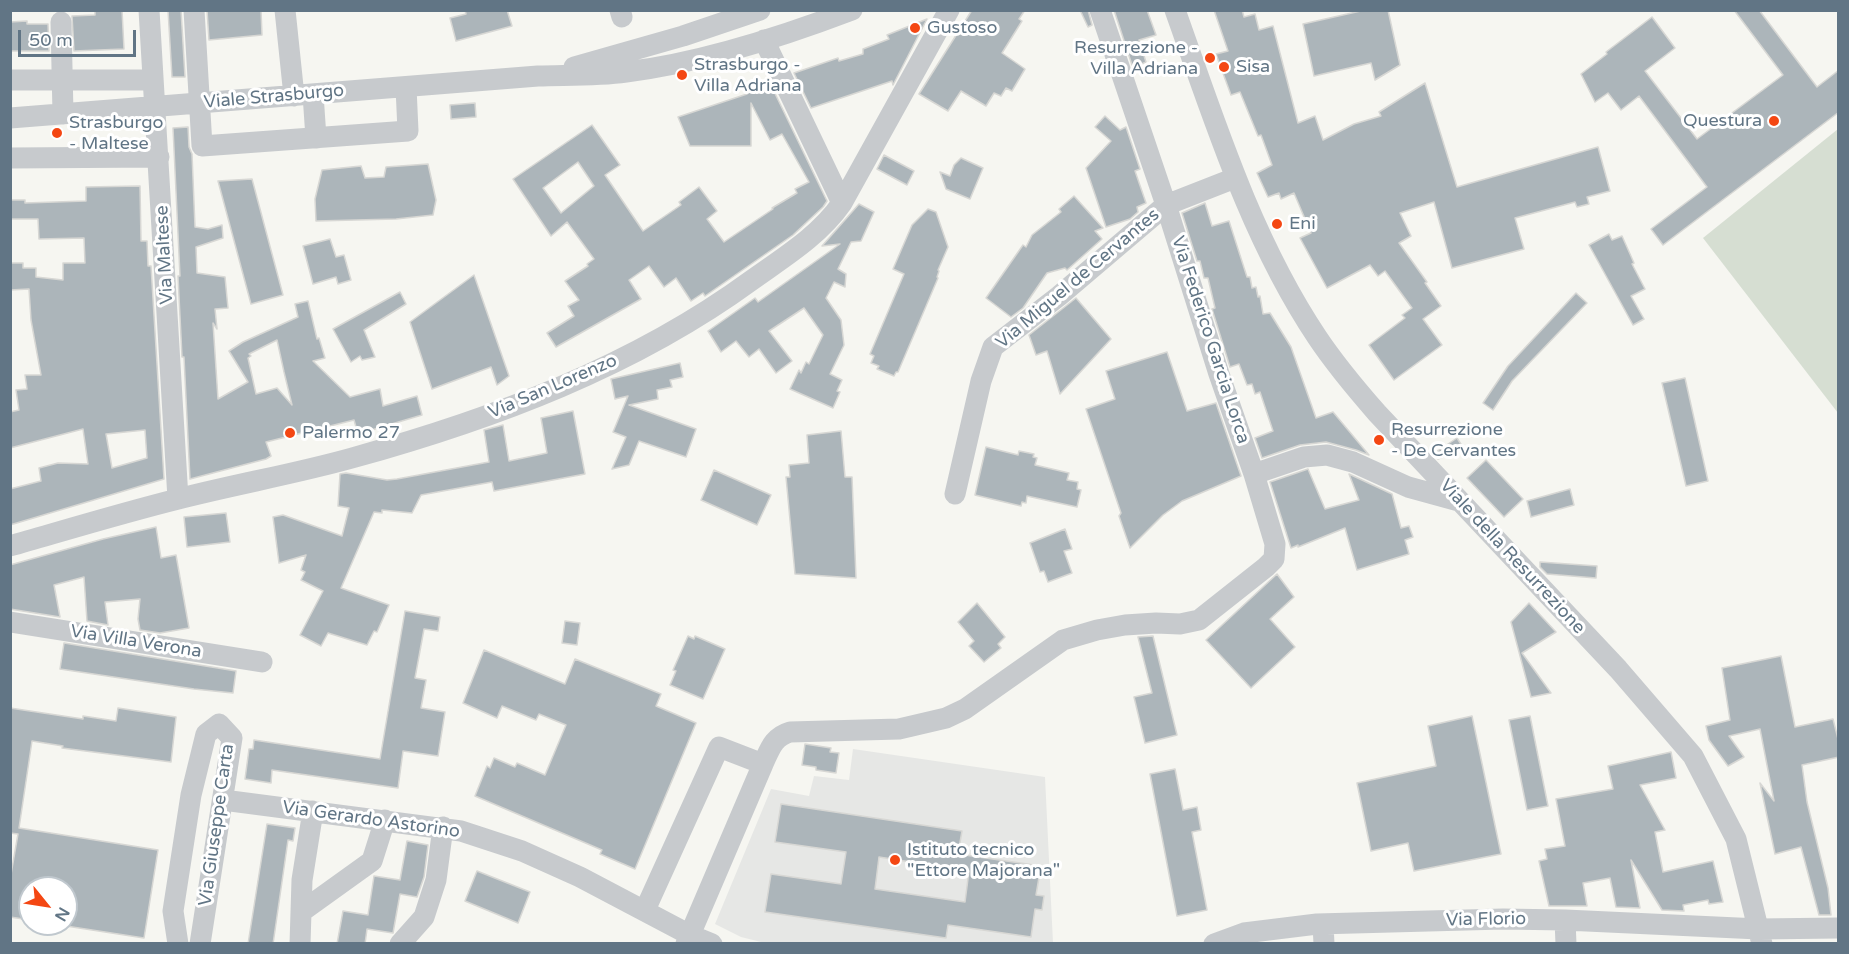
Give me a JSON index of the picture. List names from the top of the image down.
{
  "streets": {
    "street": [
      "Viale Strasburgo",
      "Via Maltese",
      "Via Miguel de Cervantes",
      "Via Federico Garcia Lorca",
      "Via San Lorenzo",
      "Viale della Resurrezione",
      "Via Villa Verona",
      "Via Gerardo Astorino",
      "Via Giuseppe Carta",
      "Via Florio"
    ]
  },
  "crossings": [
    ["Viale Strasburgo", "Via Maltese"],
    ["Via Maltese", "Via San Lorenzo"],
    ["Via Miguel de Cervantes", "Via Federico Garcia Lorca"],
    ["Via Miguel de Cervantes", "Viale della Resurrezione"],
    ["Viale della Resurrezione", "Via Florio"],
    ["Via Gerardo Astorino", "Via Giuseppe Carta"]
  ],
  "places": [
    "Gustoso",
    "Resurrezione - Villa Adriana",
    "Sisa",
    "Strasburgo - Villa Adriana",
    "Questura",
    "Strasburgo - Maltese",
    "Eni",
    "Palermo 27",
    "Resurrezione - De Cervantes",
    "Istituto tecnico \"Ettore Majorana\""
  ],
  "scale_bar": "50 m",
  "north": "bottom right"
}
